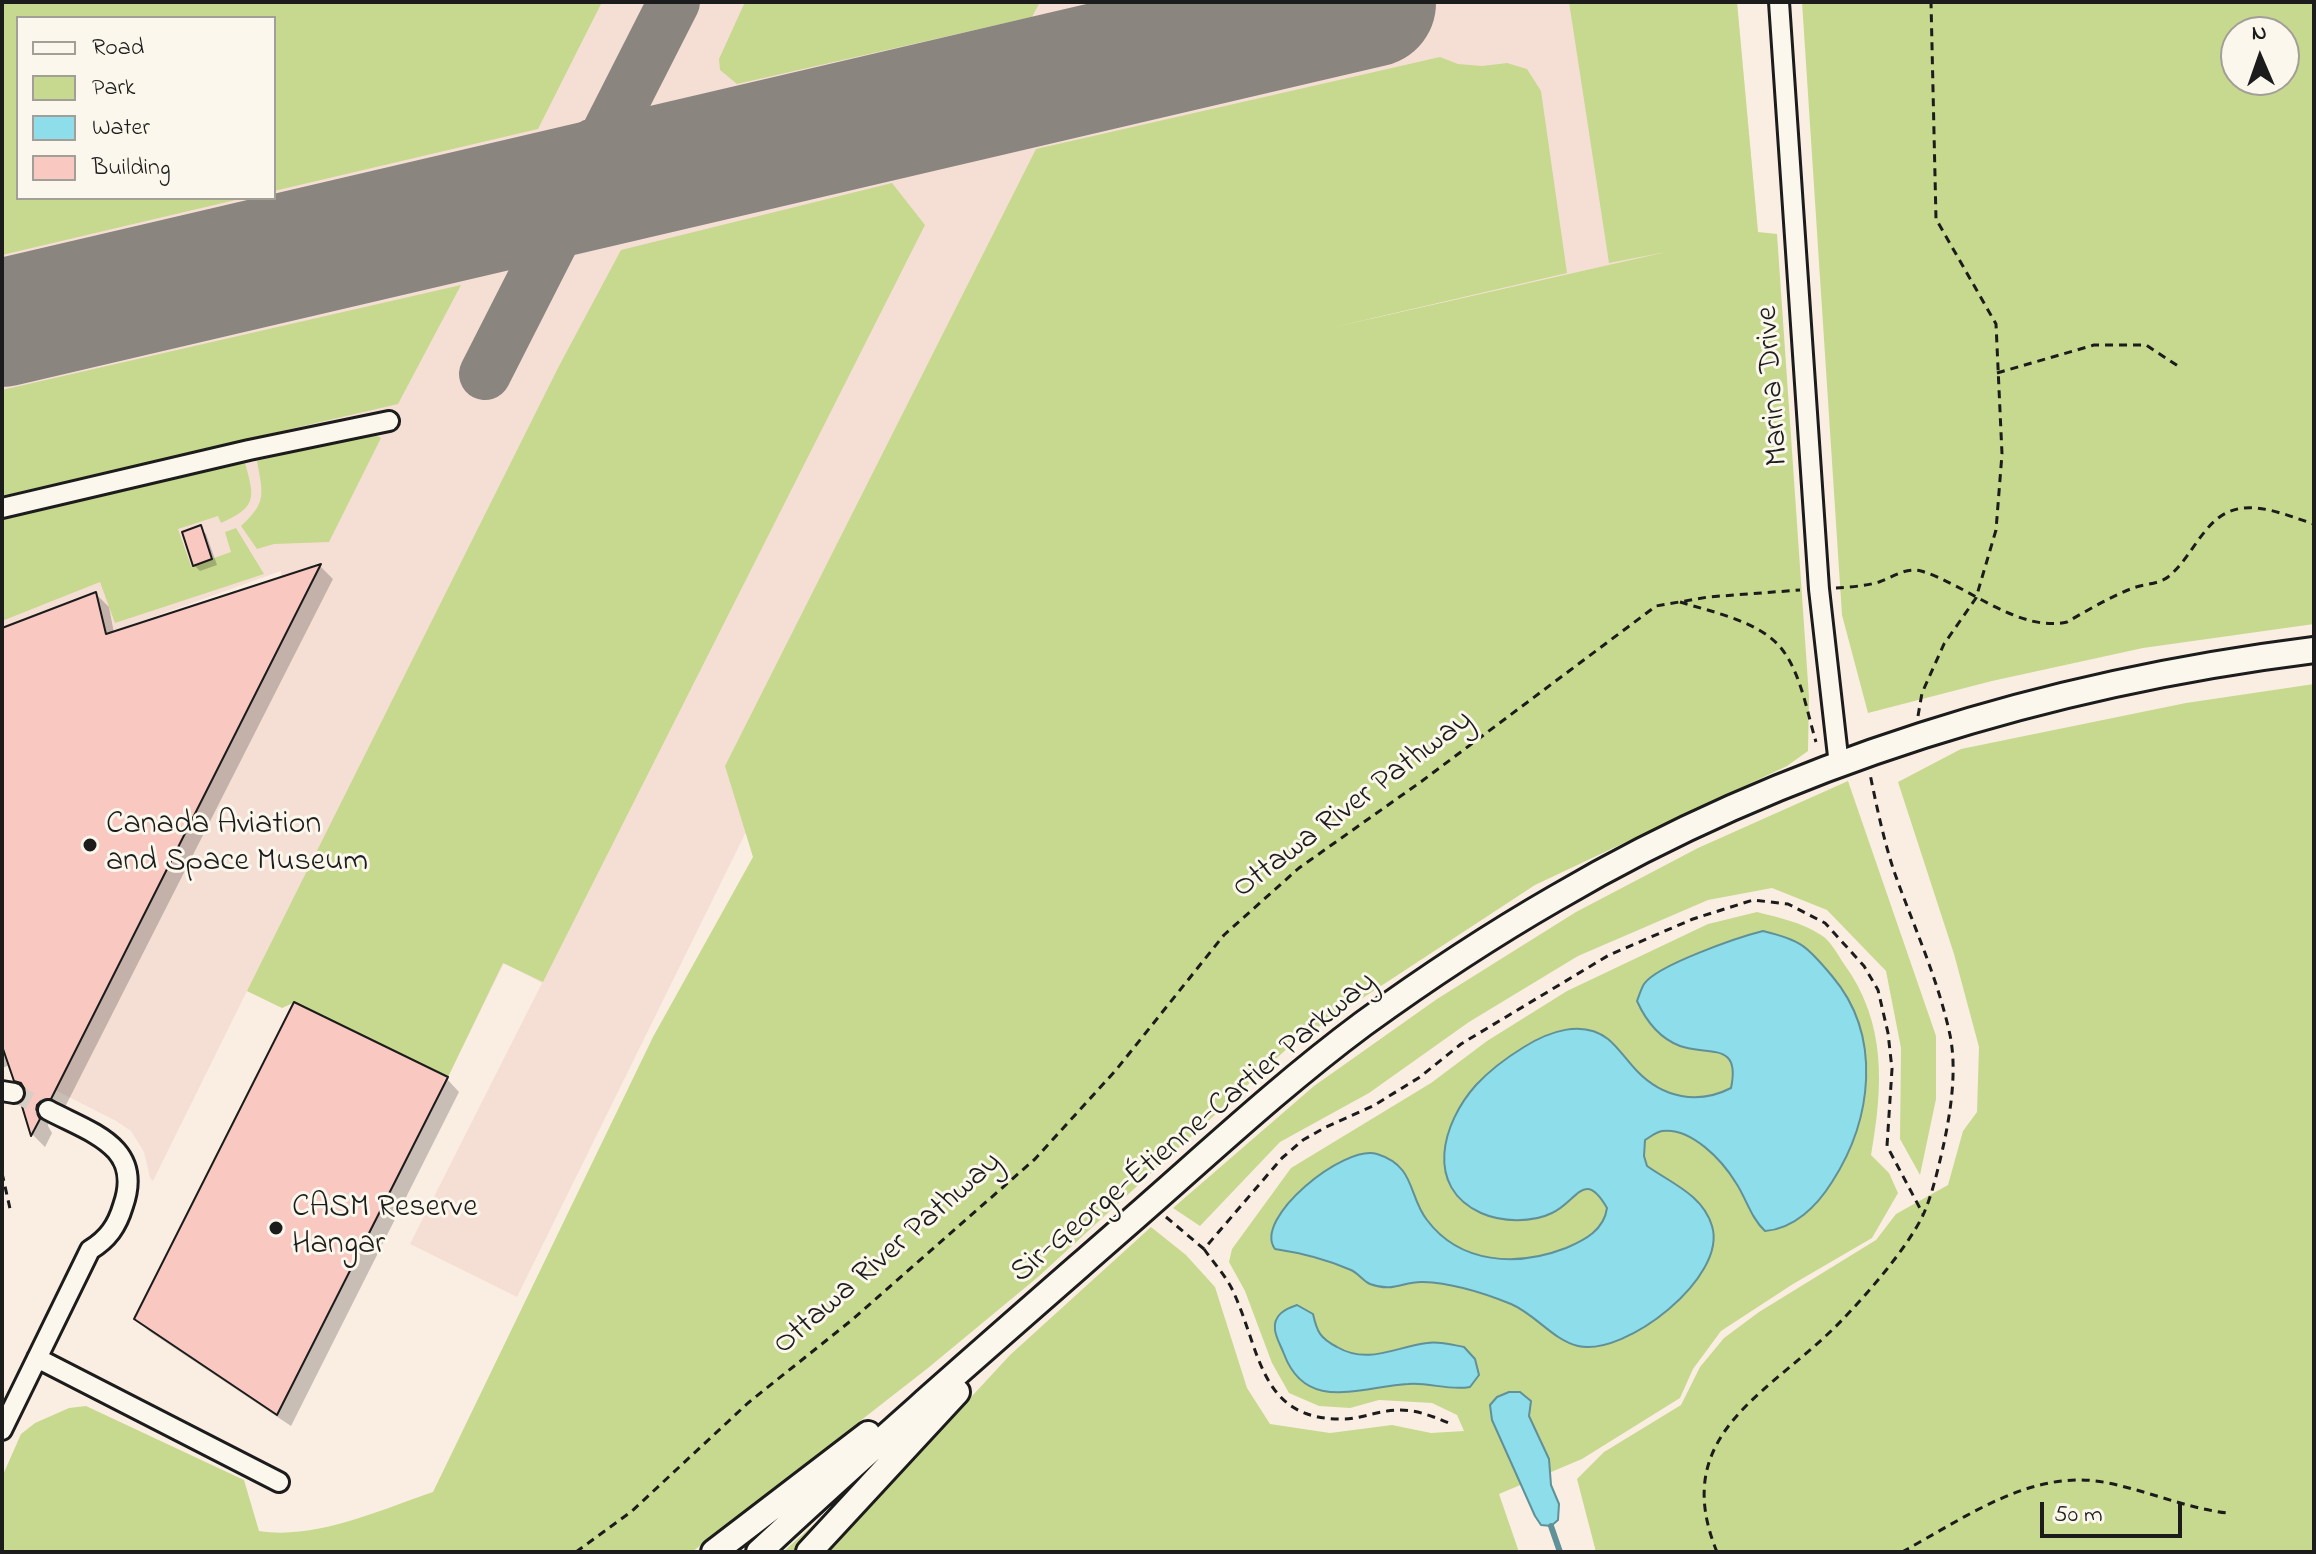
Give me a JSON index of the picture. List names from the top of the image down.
{
  "streets": {
    "main road": ["Sir-George-Étienne-Cartier Parkway"],
    "street": ["Marina Drive"],
    "path": ["Ottawa River Pathway"]
  },
  "crossings": [
    ["Marina Drive", "Ottawa River Pathway"],
    ["Marina Drive", "Sir-George-Étienne-Cartier Parkway"]
  ],
  "places": ["Canada Aviation and Space Museum", "CASM Reserve Hangar"],
  "legend": [
    "Road",
    "Park",
    "Water",
    "Building"
  ],
  "scale_bar": "50 m",
  "north": "top"
}
